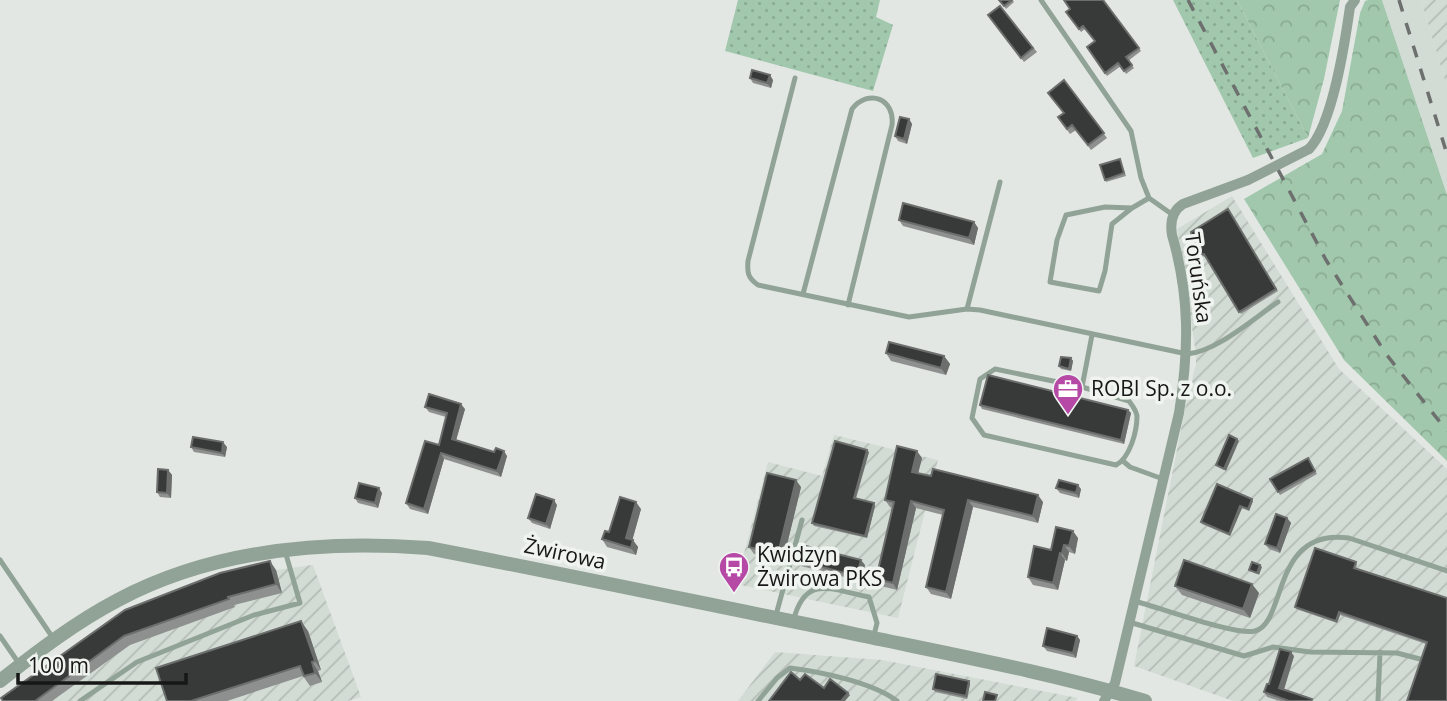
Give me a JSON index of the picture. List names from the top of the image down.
{
  "streets": {
    "street": ["Toruńska", "Żwirowa"]
  },
  "crossings": [
    ["Toruńska", "Żwirowa"]
  ],
  "places": {
    "office": ["ROBI Sp. z o.o."],
    "bus stop": ["Kwidzyn Żwirowa PKS"]
  },
  "scale_bar": "100 m"
}
